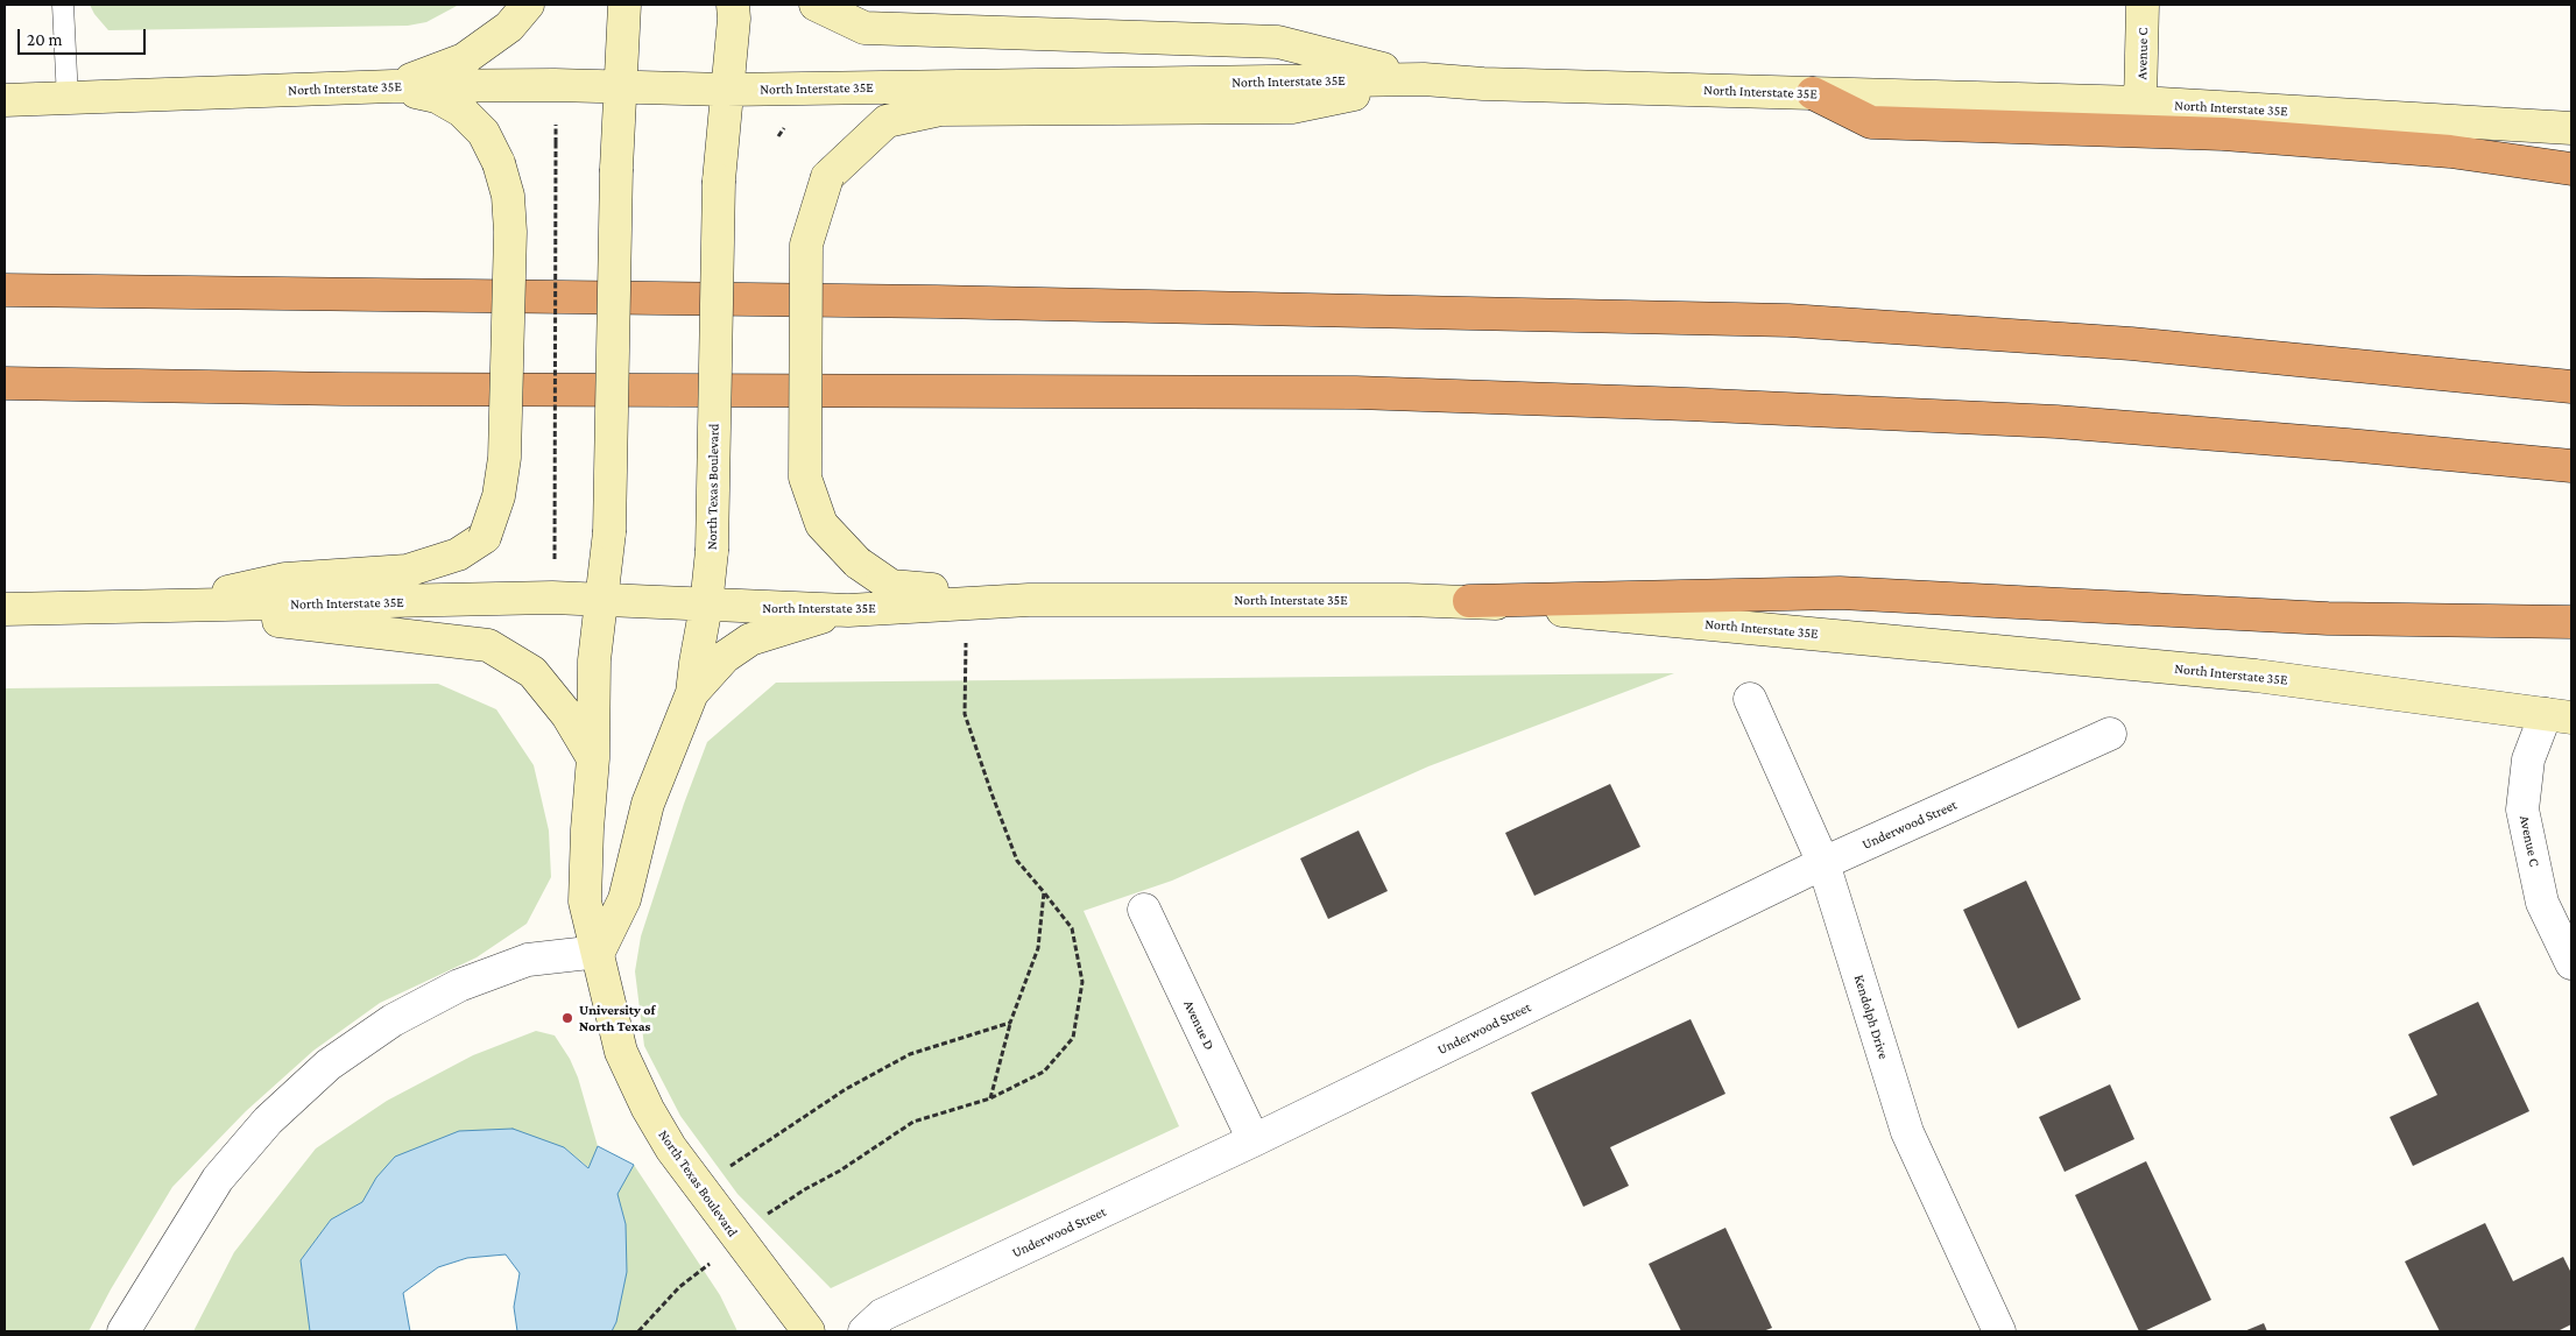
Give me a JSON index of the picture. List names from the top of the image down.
{
  "streets": {
    "main road": ["Avenue C", "North Interstate 35E", "North Texas Boulevard"],
    "street": ["Underwood Street", "Kendolph Drive", "Avenue D"]
  },
  "crossings": [
    ["Avenue C", "North Interstate 35E"],
    ["North Interstate 35E", "North Texas Boulevard"],
    ["Underwood Street", "Kendolph Drive"],
    ["Underwood Street", "Avenue D"]
  ],
  "places": ["University of North Texas"],
  "scale_bar": "20 m"
}
